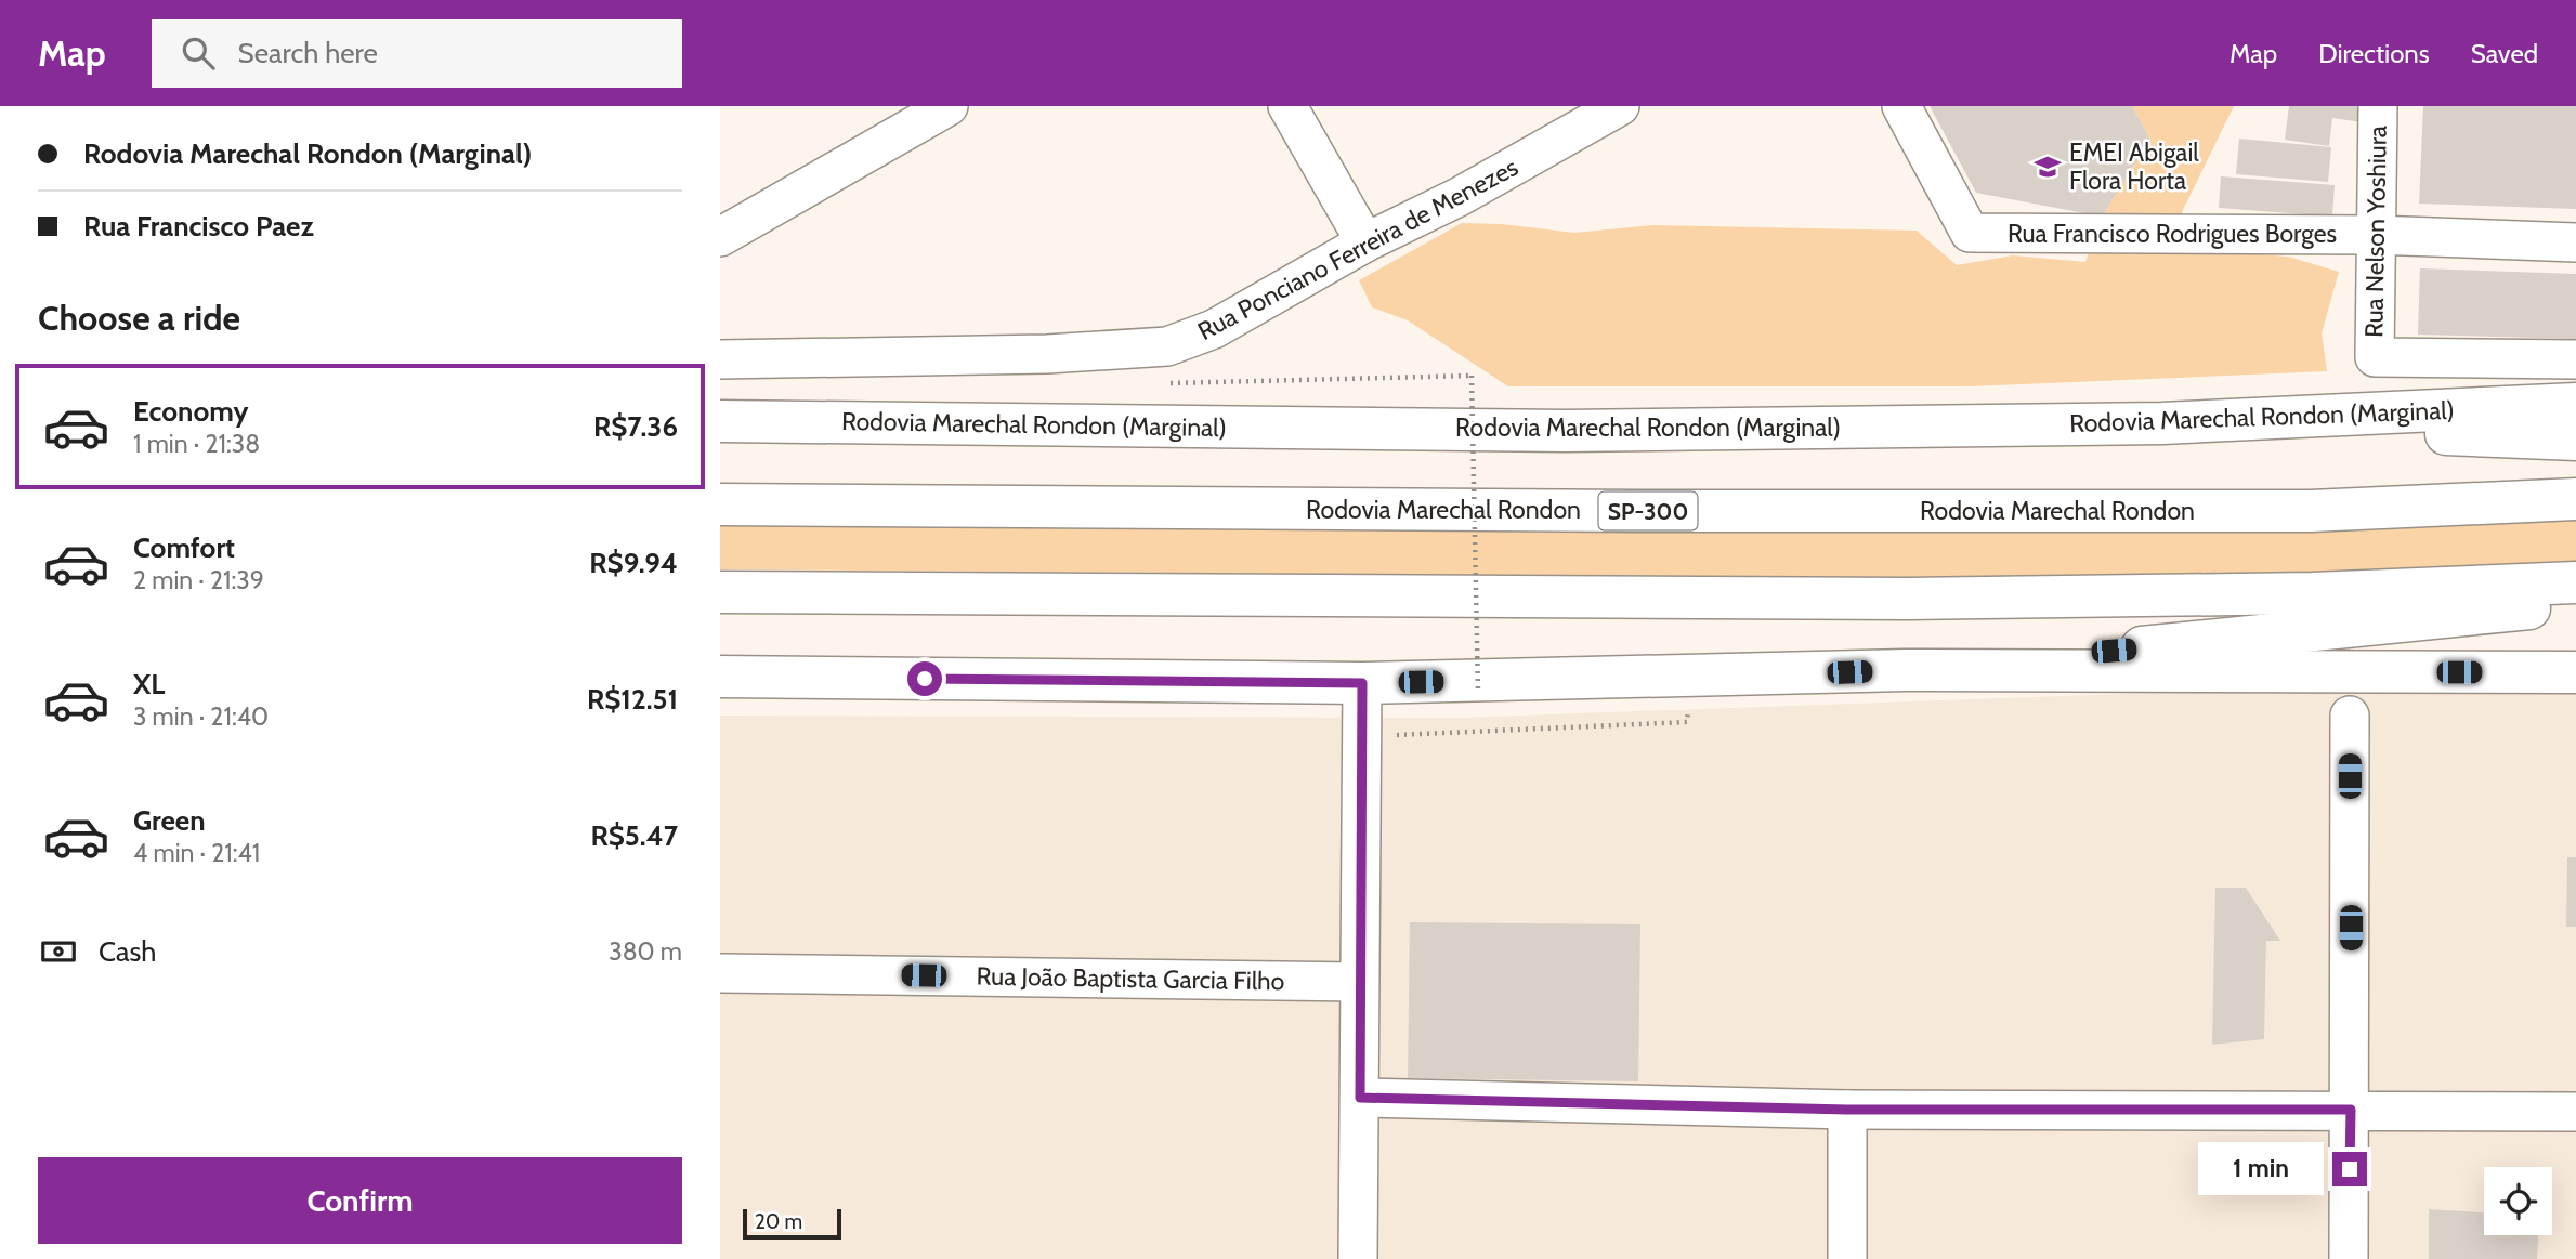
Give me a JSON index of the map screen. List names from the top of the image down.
{
  "streets": {
    "highway": ["Rodovia Marechal Rondon (Marginal)", "Rodovia Marechal Rondon", "SP-300"],
    "street": [
      "Rua Nelson Yoshiura",
      "Rua Francisco Rodrigues Borges",
      "Rua Ponciano Ferreira de Menezes",
      "Rua João Baptista Garcia Filho"
    ]
  },
  "crossings": [
    ["Rua Nelson Yoshiura", "Rua Francisco Rodrigues Borges"]
  ],
  "places": {
    "school or university": ["EMEI Abigail Flora Horta"]
  },
  "scale_bar": "20 m",
  "page": {
    "header": "Map",
    "search": "Search here",
    "nav": ["Map", "Directions", "Saved"],
    "banner": ["Rodovia Marechal Rondon (Marginal)", "Rua Francisco Paez"],
    "heading": "Choose a ride",
    "list": [
      {
        "name": "Economy",
        "note": "1 min · 21:38",
        "value": "R$7.36"
      },
      {
        "name": "Comfort",
        "note": "2 min · 21:39",
        "value": "R$9.94"
      },
      {
        "name": "XL",
        "note": "3 min · 21:40",
        "value": "R$12.51"
      },
      {
        "name": "Green",
        "note": "4 min · 21:41",
        "value": "R$5.47"
      }
    ],
    "pay": ["Cash", "380 m"],
    "buttons": "Confirm",
    "bubble": "1 min",
    "scale": "20 m"
  }
}
